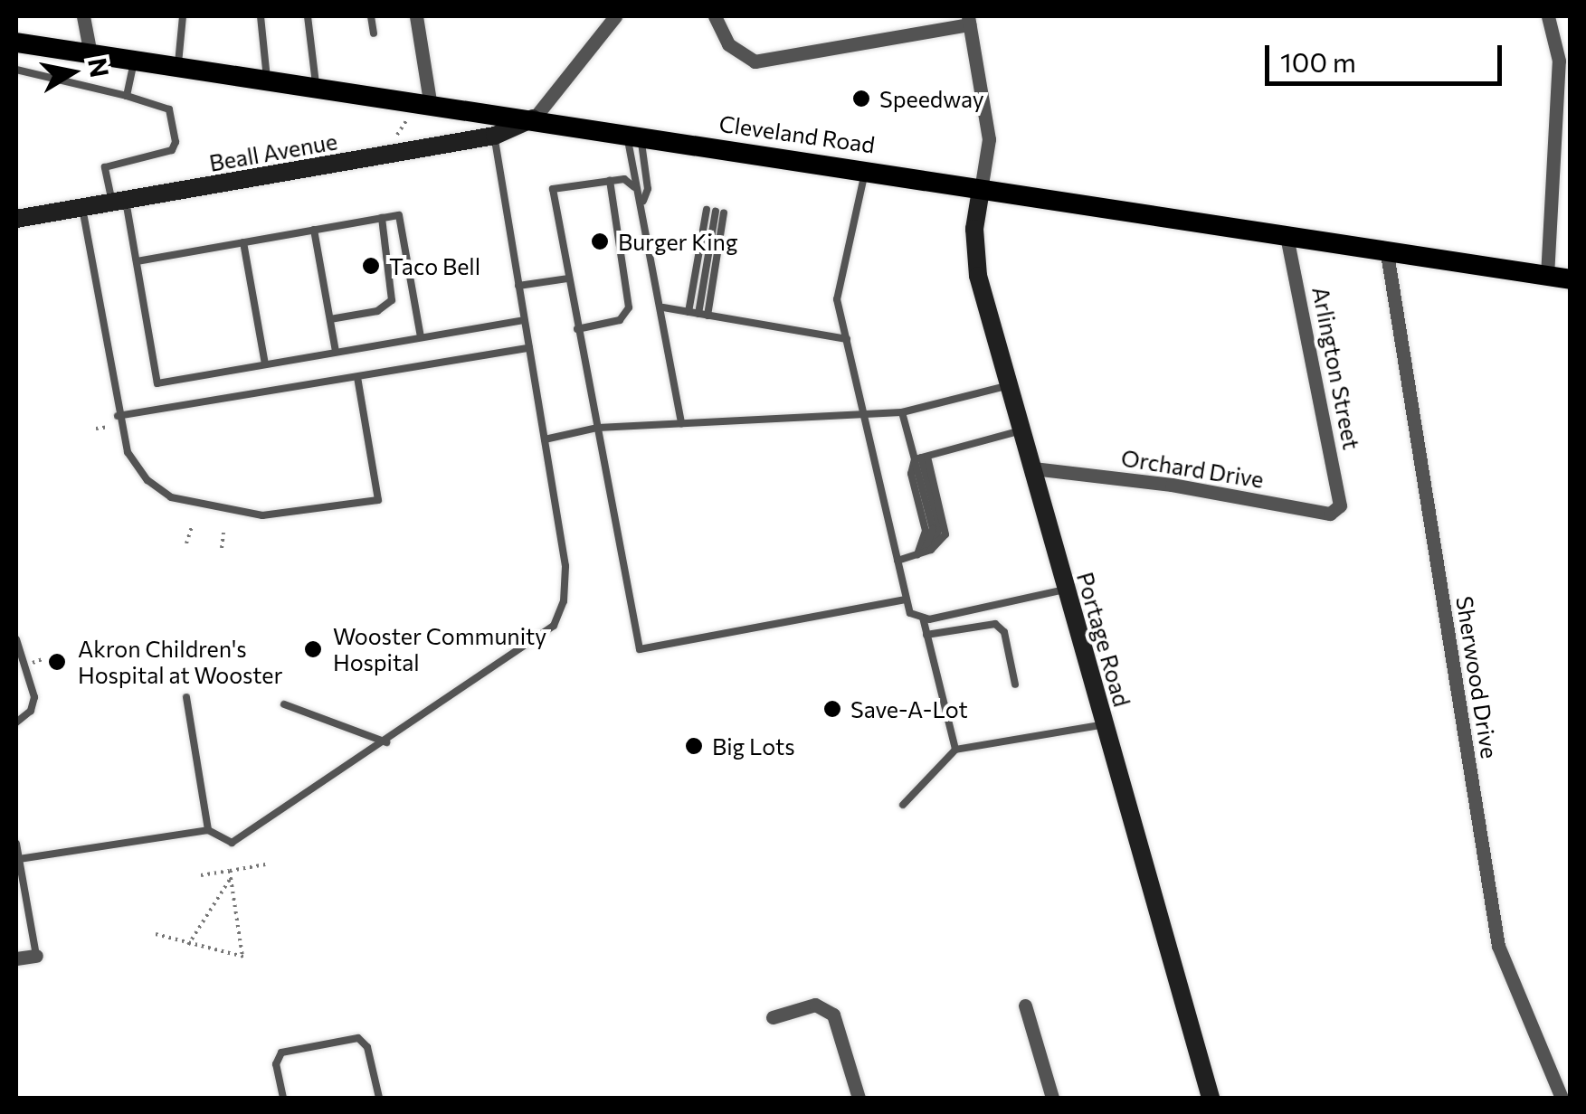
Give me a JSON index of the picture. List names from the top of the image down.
{
  "streets": {
    "main road": ["Cleveland Road", "Beall Avenue", "Portage Road"],
    "street": ["Arlington Street", "Orchard Drive", "Sherwood Drive"]
  },
  "crossings": [
    ["Cleveland Road", "Beall Avenue"],
    ["Cleveland Road", "Arlington Street"],
    ["Cleveland Road", "Portage Road"],
    ["Cleveland Road", "Sherwood Drive"],
    ["Arlington Street", "Orchard Drive"],
    ["Orchard Drive", "Portage Road"]
  ],
  "places": [
    "Speedway",
    "Burger King",
    "Taco Bell",
    "Wooster Community Hospital",
    "Akron Children's Hospital at Wooster",
    "Save-A-Lot",
    "Big Lots"
  ],
  "scale_bar": "100 m",
  "north": "right"
}
